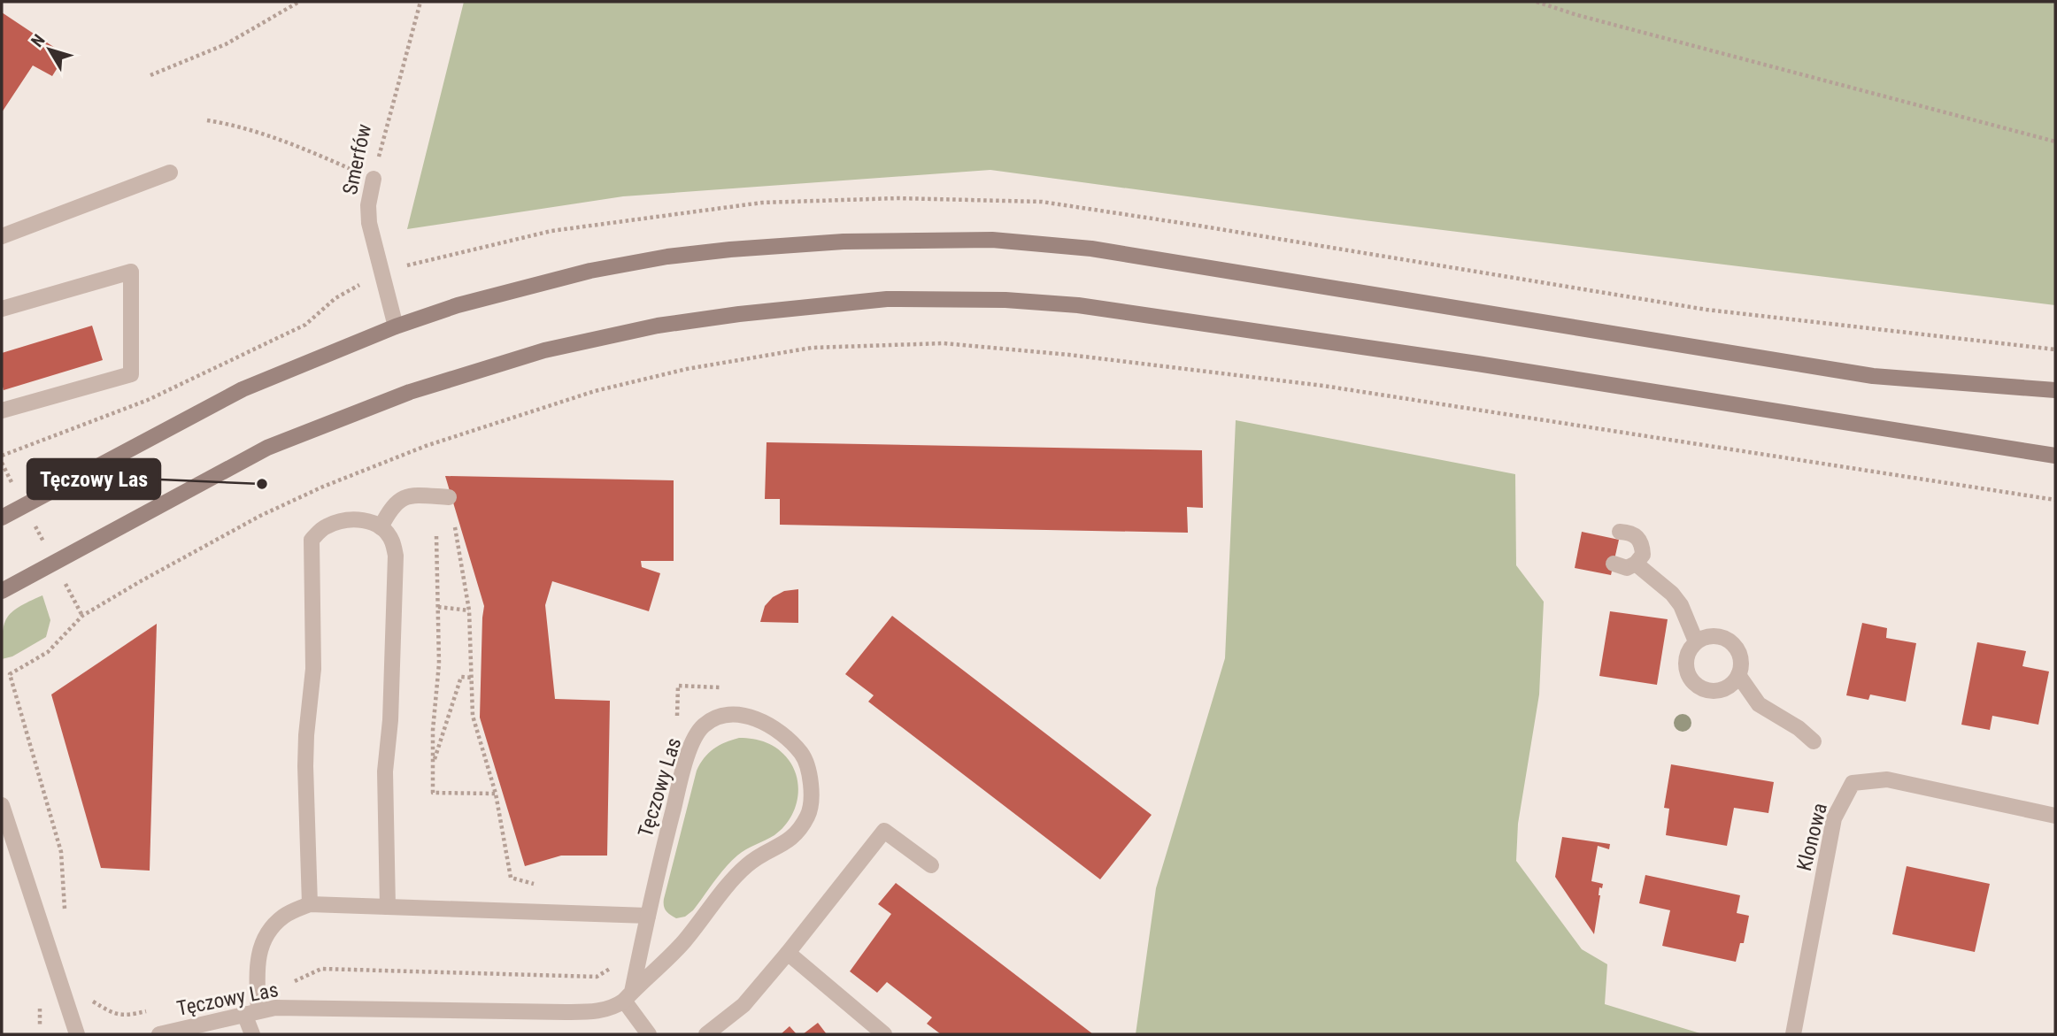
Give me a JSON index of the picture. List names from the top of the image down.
{
  "streets": {
    "street": ["Smerfów", "Tęczowy Las", "Klonowa"]
  },
  "places": ["Tęczowy Las"],
  "north": "top left"
}
